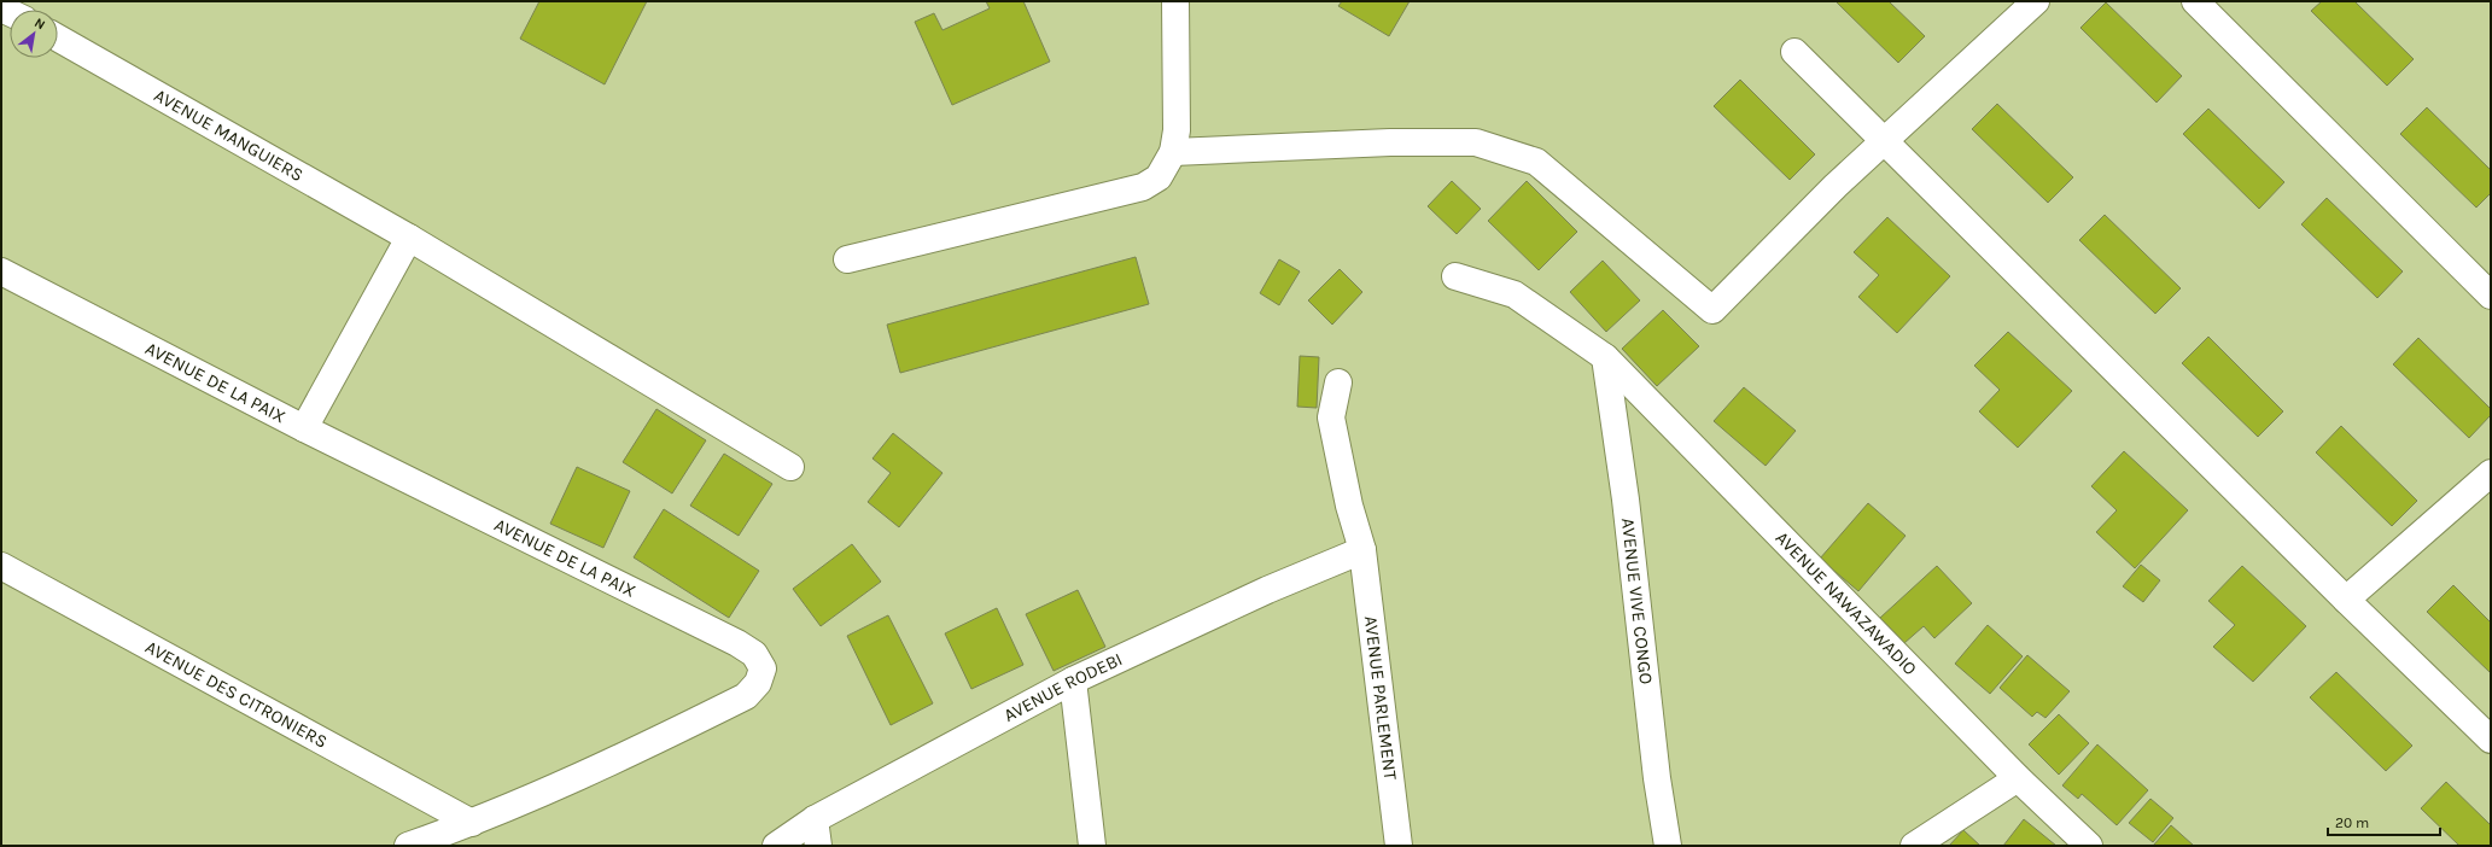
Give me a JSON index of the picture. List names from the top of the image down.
{
  "streets": {
    "street": [
      "AVENUE MANGUIERS",
      "AVENUE DE LA PAIX",
      "AVENUE VIVE CONGO",
      "AVENUE NAWAZAWADIO",
      "AVENUE RODEBI",
      "AVENUE DES CITRONIERS",
      "AVENUE PARLEMENT"
    ]
  },
  "crossings": [
    ["AVENUE DE LA PAIX", "AVENUE DES CITRONIERS"],
    ["AVENUE VIVE CONGO", "AVENUE NAWAZAWADIO"],
    ["AVENUE RODEBI", "AVENUE PARLEMENT"]
  ],
  "scale_bar": "20 m",
  "north": "top right"
}
